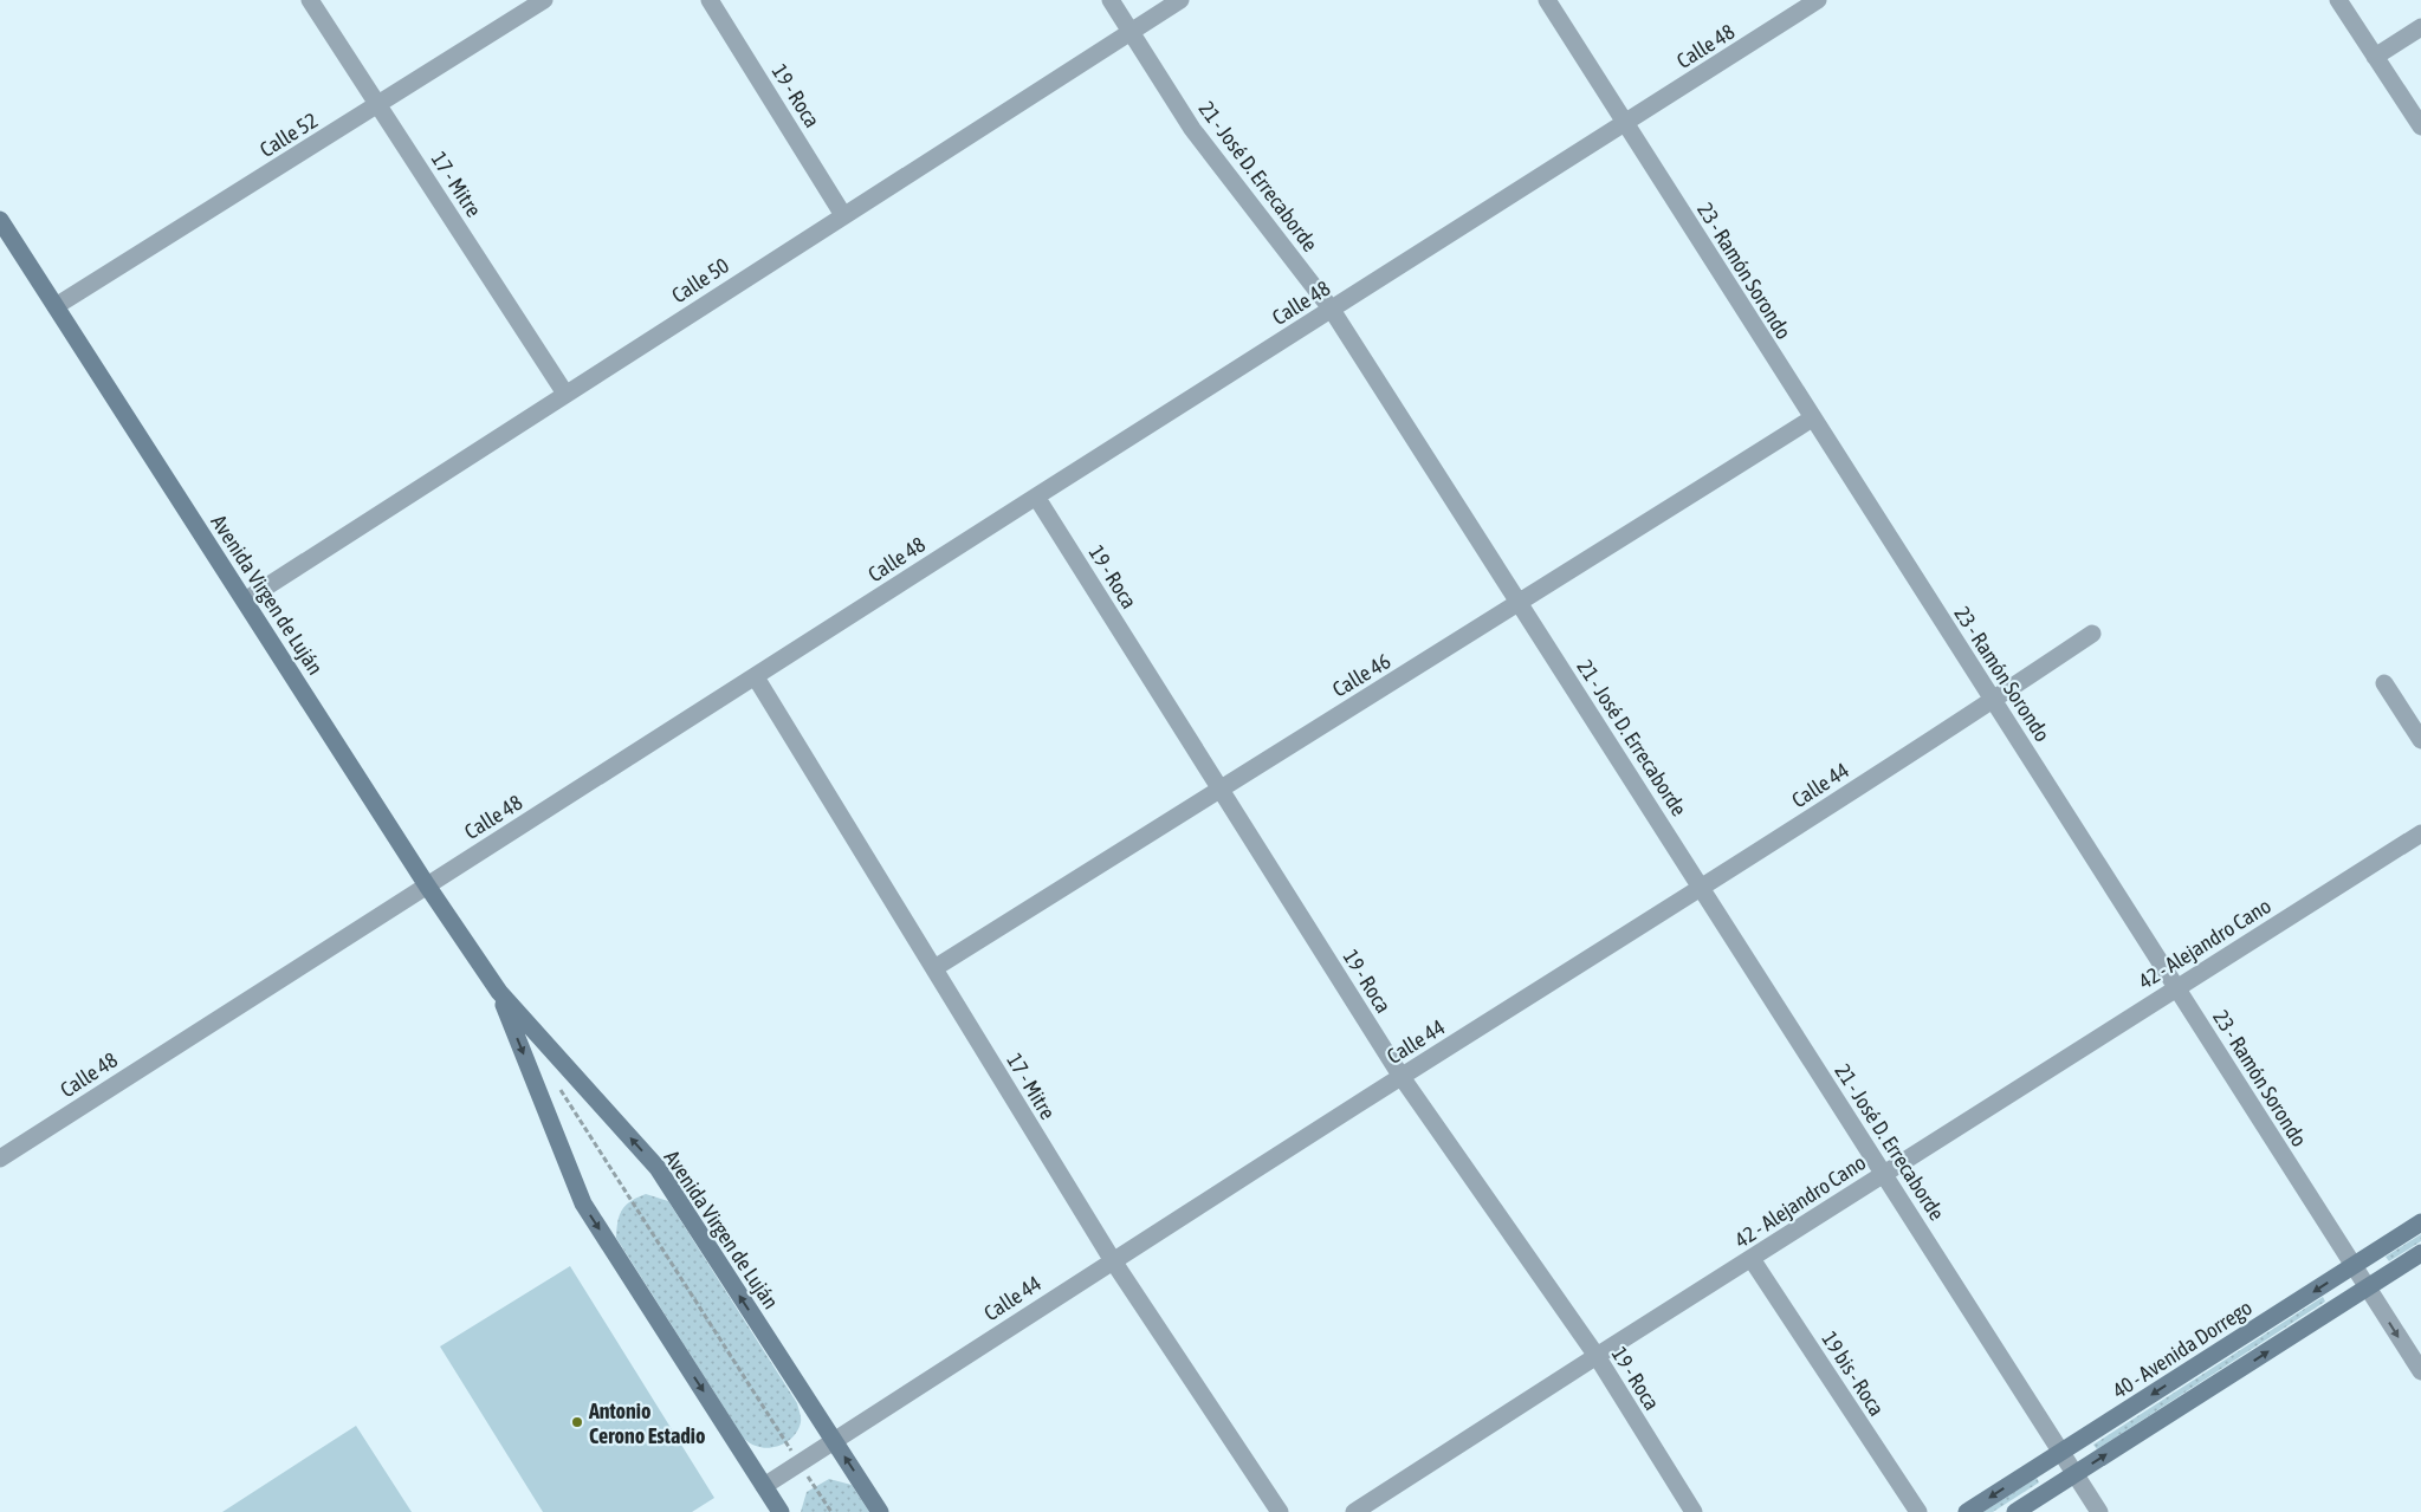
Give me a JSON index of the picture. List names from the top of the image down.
{
  "streets": {
    "street": [
      "Calle 48",
      "19 - Roca",
      "Calle 52",
      "21 - José D. Errecaborde",
      "17 - Mitre",
      "23 - Ramón Sorondo",
      "Calle 50",
      "Avenida Virgen de Luján",
      "Calle 46",
      "Calle 44",
      "42 - Alejandro Cano",
      "40 - Avenida Dorrego",
      "19 bis - Roca"
    ]
  },
  "crossings": [
    ["Calle 48", "19 - Roca"],
    ["Calle 48", "21 - José D. Errecaborde"],
    ["Calle 48", "17 - Mitre"],
    ["Calle 48", "23 - Ramón Sorondo"],
    ["Calle 48", "Avenida Virgen de Luján"],
    ["19 - Roca", "Calle 50"],
    ["19 - Roca", "Calle 46"],
    ["19 - Roca", "Calle 44"],
    ["19 - Roca", "42 - Alejandro Cano"],
    ["Calle 52", "17 - Mitre"],
    ["Calle 52", "Avenida Virgen de Luján"],
    ["21 - José D. Errecaborde", "Calle 50"],
    ["21 - José D. Errecaborde", "Calle 46"],
    ["21 - José D. Errecaborde", "Calle 44"],
    ["21 - José D. Errecaborde", "42 - Alejandro Cano"],
    ["21 - José D. Errecaborde", "40 - Avenida Dorrego"],
    ["17 - Mitre", "Calle 50"],
    ["17 - Mitre", "Calle 46"],
    ["17 - Mitre", "Calle 44"],
    ["23 - Ramón Sorondo", "Calle 46"],
    ["23 - Ramón Sorondo", "Calle 44"],
    ["23 - Ramón Sorondo", "42 - Alejandro Cano"],
    ["23 - Ramón Sorondo", "40 - Avenida Dorrego"],
    ["Calle 50", "Avenida Virgen de Luján"],
    ["Avenida Virgen de Luján", "Calle 44"],
    ["42 - Alejandro Cano", "19 bis - Roca"]
  ],
  "places": ["Antonio Cerono Estadio"]
}
